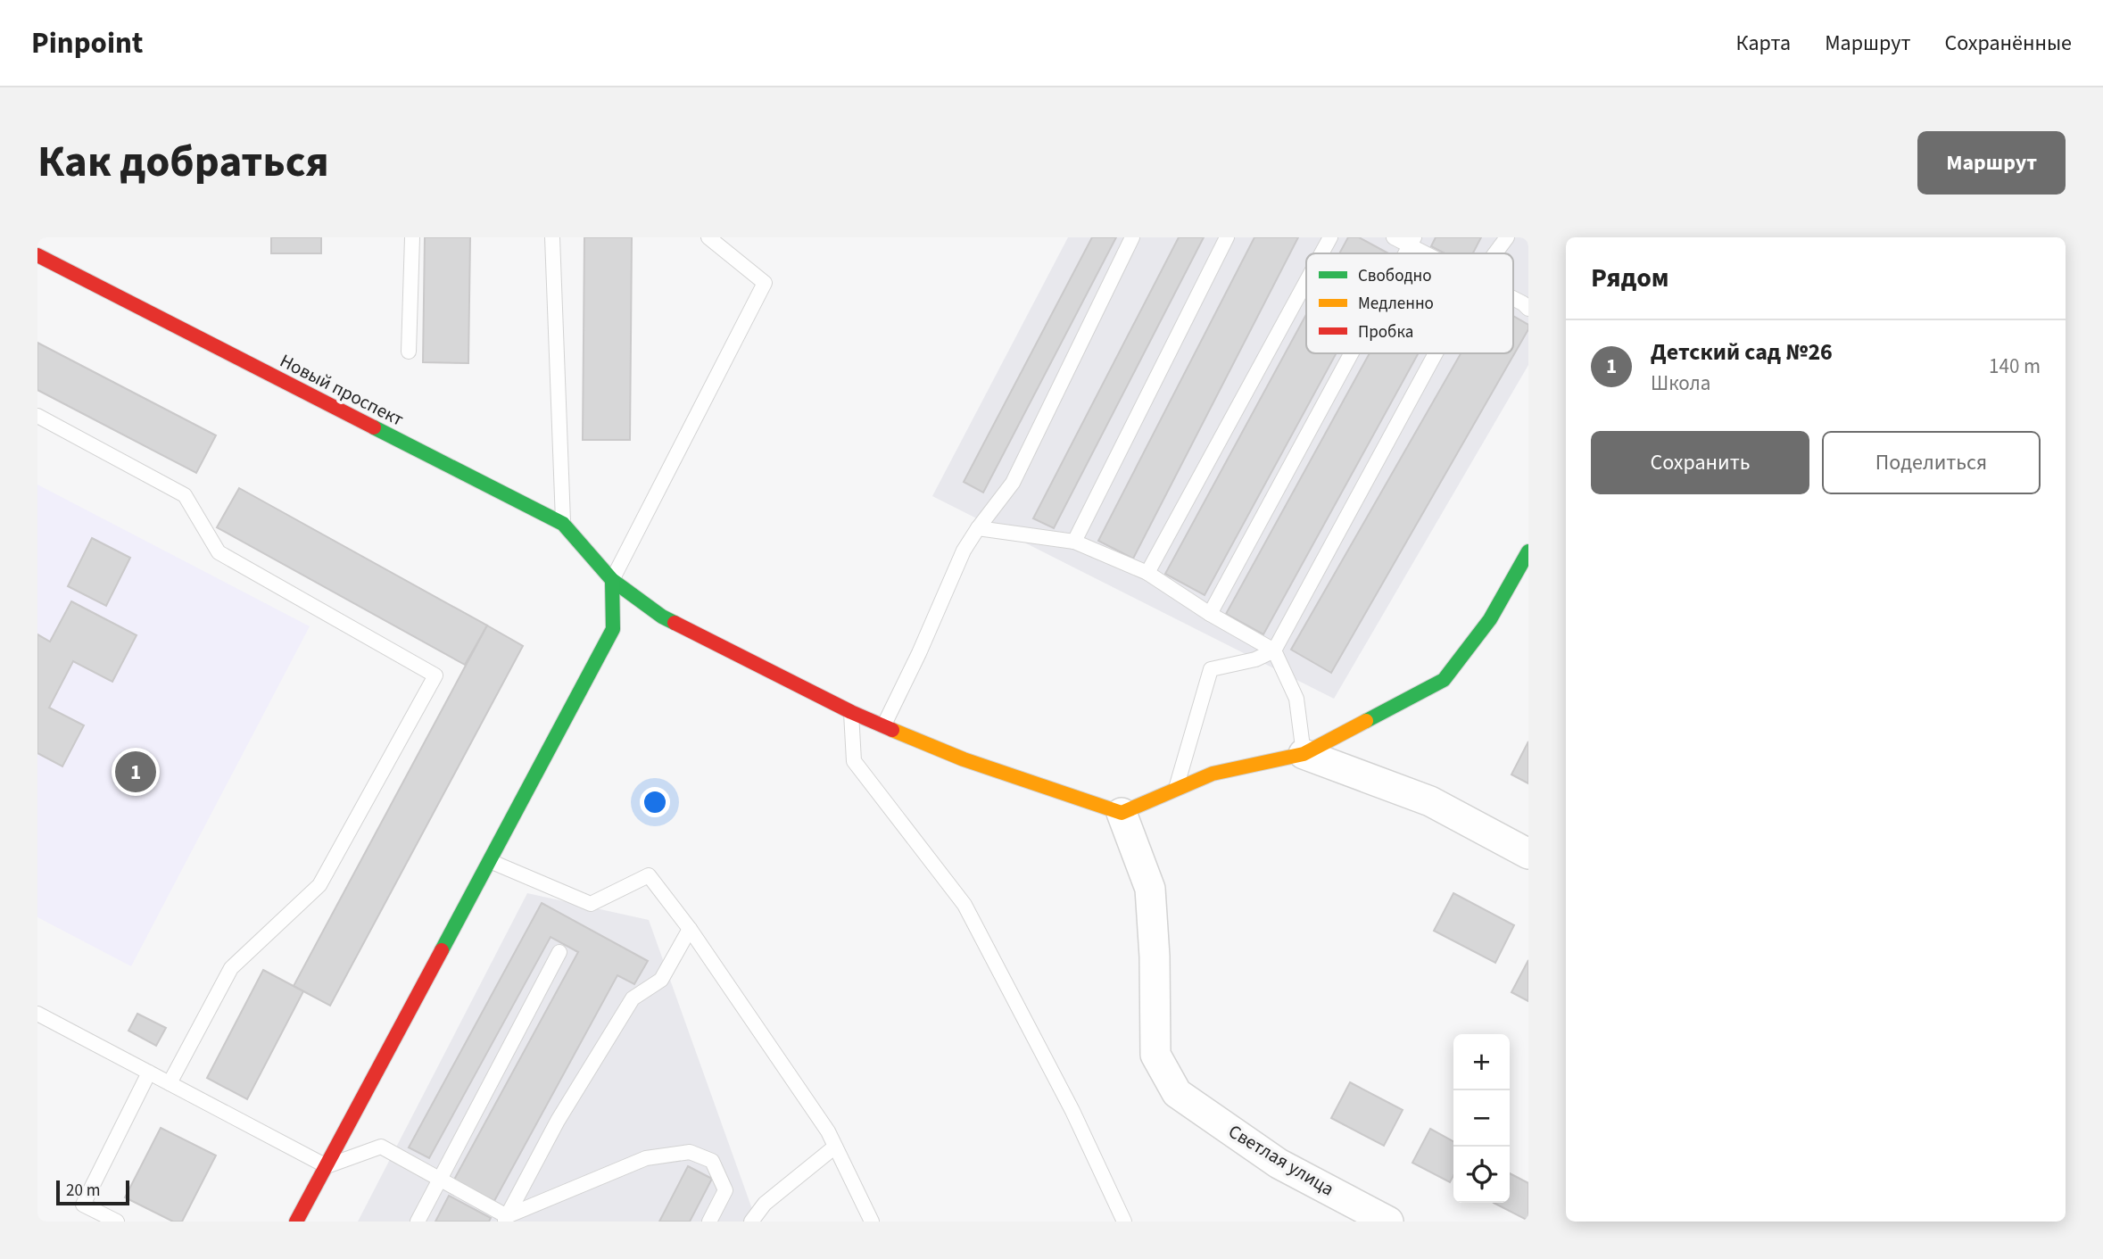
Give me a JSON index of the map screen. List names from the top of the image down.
{
  "streets": {
    "street": ["Новый проспект", "Светлая улица"]
  },
  "crossings": [
    ["Новый проспект", "Светлая улица"]
  ],
  "legend": ["Свободно", "Медленно", "Пробка"],
  "scale_bar": "20 m",
  "page": {
    "header": "Pinpoint",
    "nav": ["Карта", "Маршрут", "Сохранённые"],
    "title": "Как добраться",
    "buttons": [
      "Маршрут",
      ["Сохранить", "Поделиться"]
    ],
    "heading": "Рядом",
    "list": [
      {
        "mark": "1",
        "name": "Детский сад №26",
        "note": "Школа",
        "value": "140 m"
      }
    ],
    "pins": "1",
    "map_buttons": ["+", "−"],
    "scale": "20 m"
  }
}
